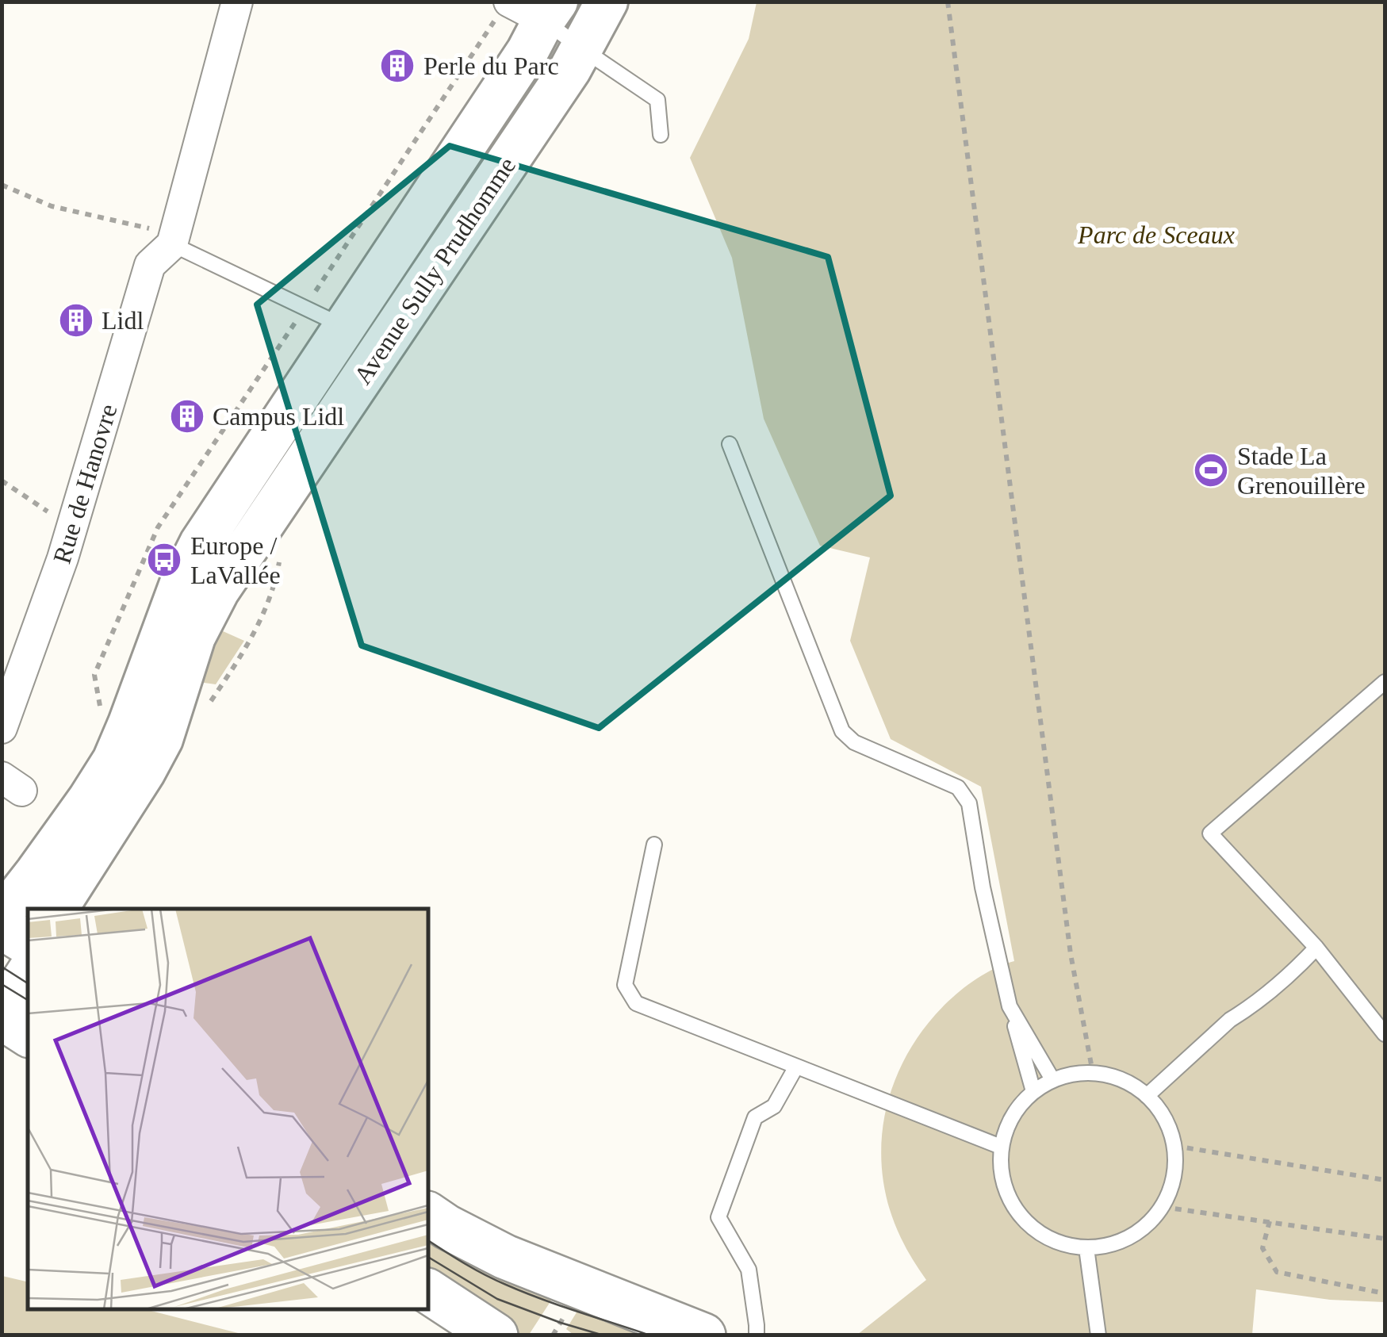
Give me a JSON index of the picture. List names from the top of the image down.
{
  "streets": {
    "main road": ["Avenue Sully Prudhomme"],
    "street": ["Rue de Hanovre"]
  },
  "parks": ["Parc de Sceaux"],
  "places": {
    "building": ["Perle du Parc", "Lidl", "Campus Lidl"],
    "sports": ["Stade La Grenouillère"],
    "bus stop": ["Europe / LaVallée"]
  }
}
